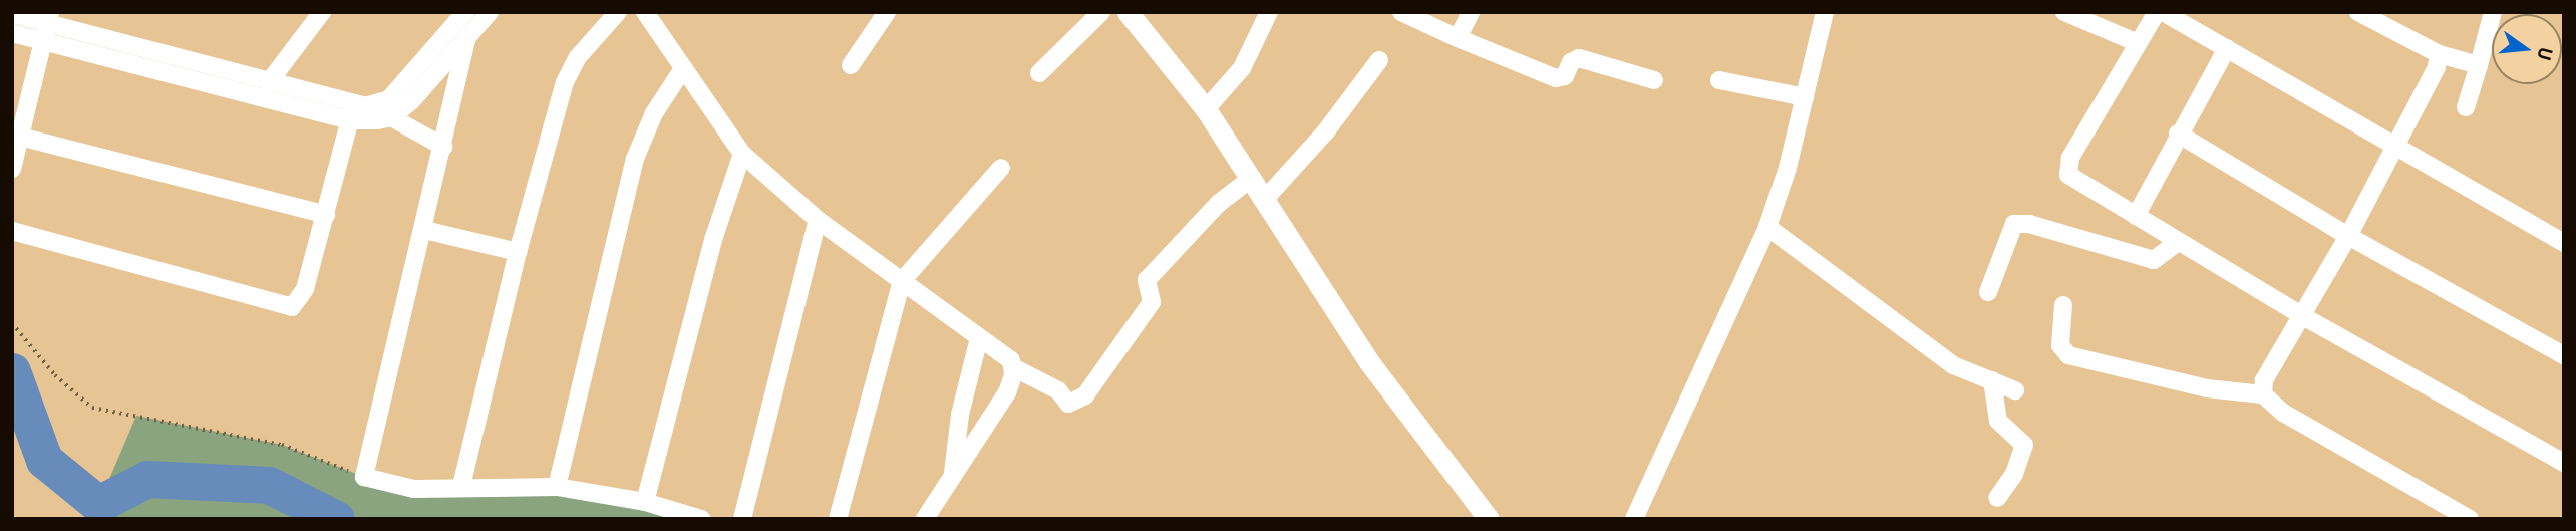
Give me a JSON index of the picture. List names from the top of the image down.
{
  "north": "right"
}
